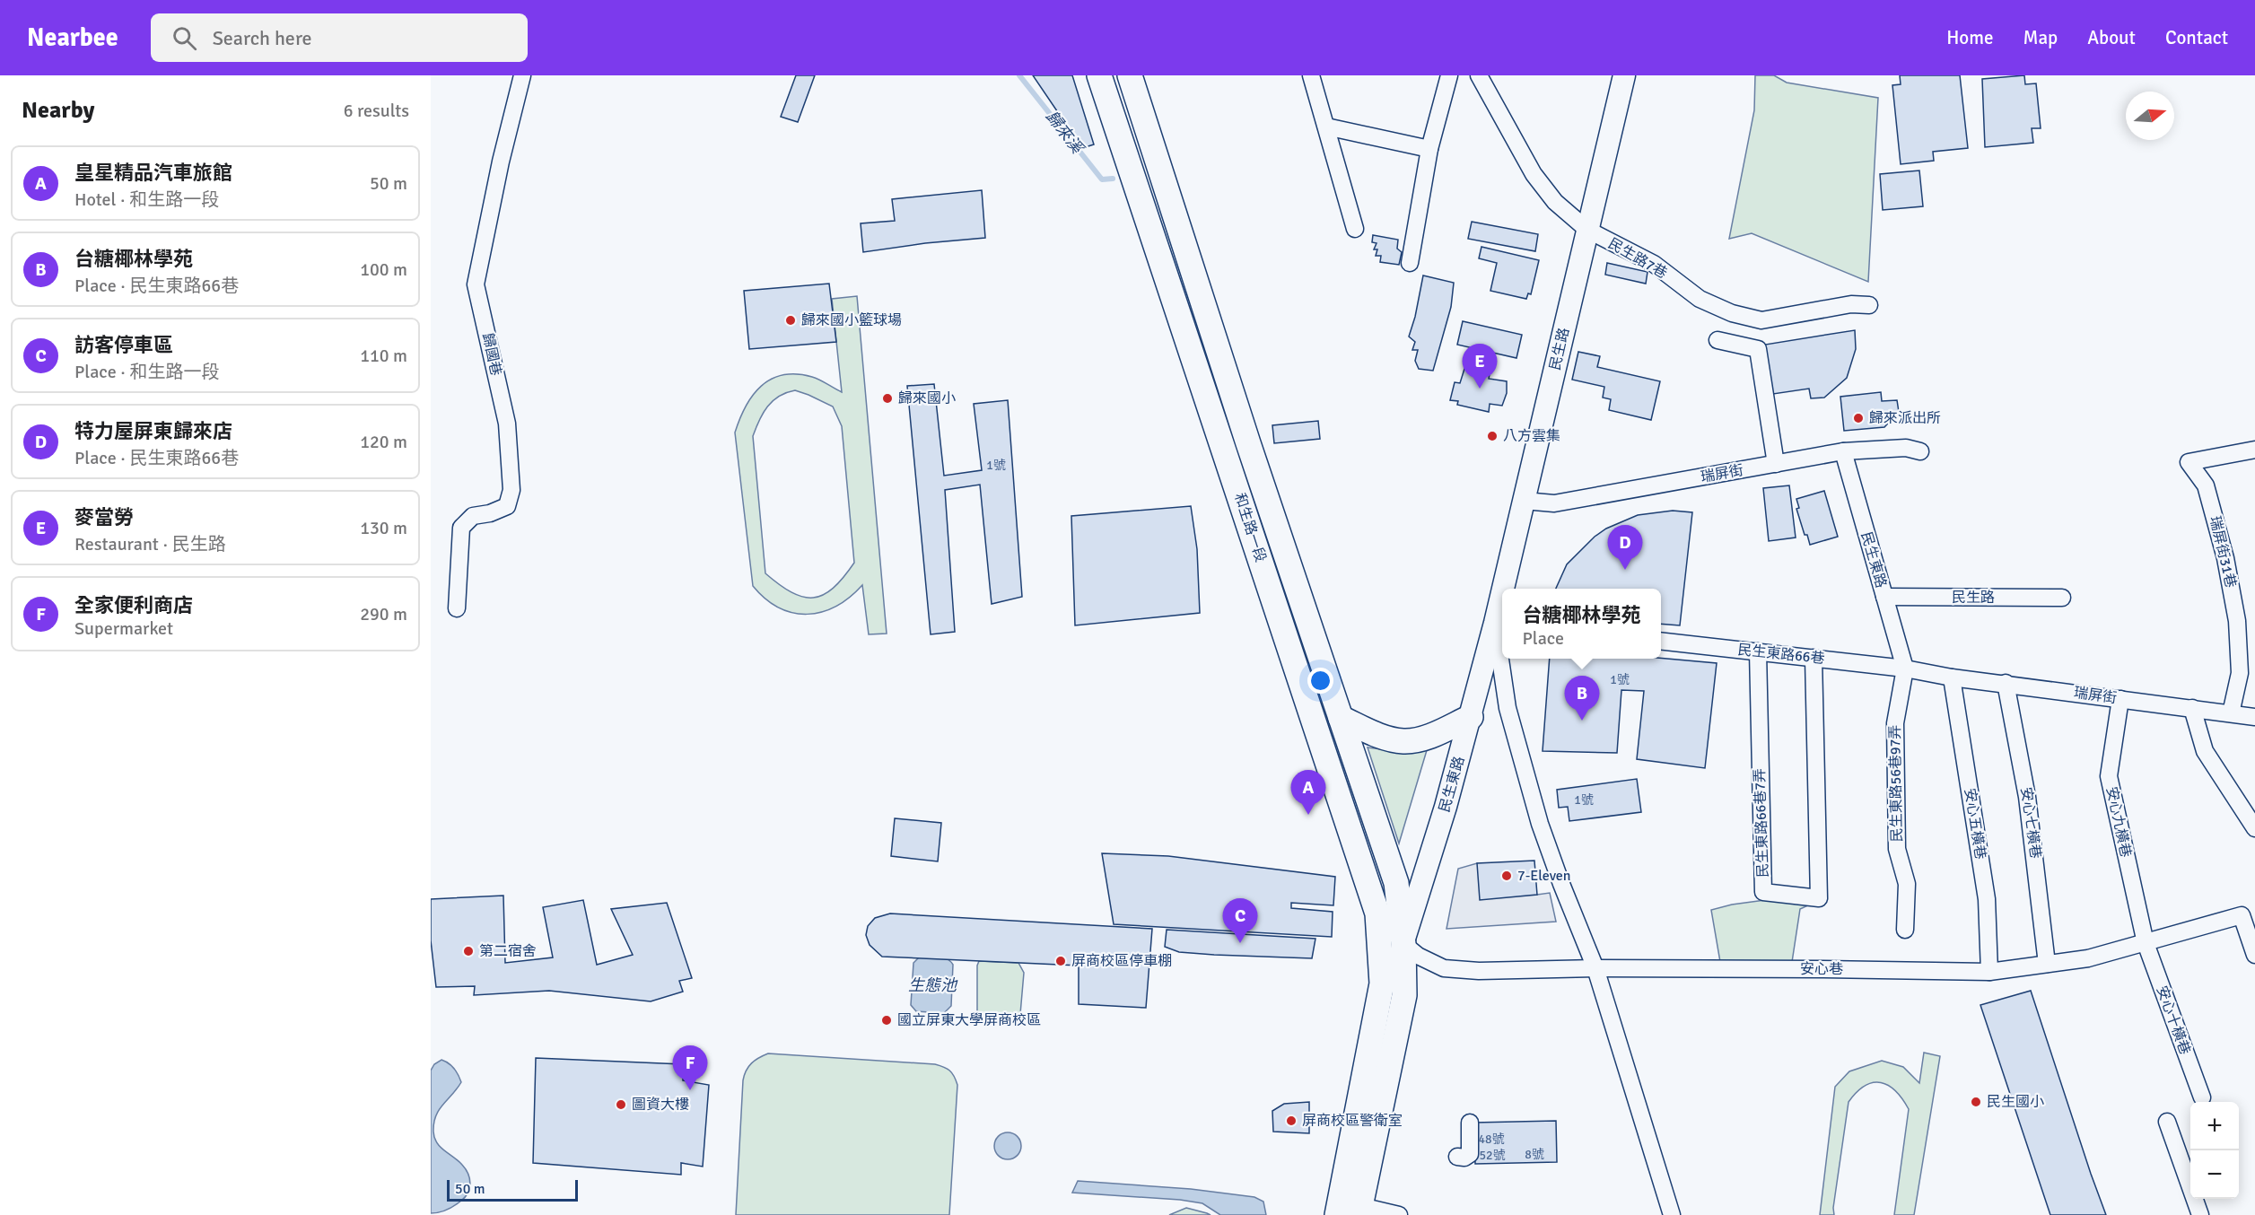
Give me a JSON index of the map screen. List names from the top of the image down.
{
  "streets": {
    "main road": ["和生路一段", "民生東路"],
    "street": [
      "民生路7巷",
      "民生路",
      "歸國巷",
      "瑞屏街",
      "瑞屏街31巷",
      "民生東路66巷",
      "民生東路56巷97弄",
      "安心九橫巷",
      "民生東路66巷7弄",
      "安心七橫巷",
      "安心五橫巷",
      "安心巷",
      "安心十橫巷"
    ]
  },
  "crossings": [
    ["民生路7巷", "民生路"],
    ["民生路", "瑞屏街"],
    ["民生路", "民生東路"],
    ["瑞屏街", "瑞屏街31巷"],
    ["瑞屏街", "民生東路"],
    ["瑞屏街", "民生東路66巷"],
    ["瑞屏街", "民生東路56巷97弄"],
    ["瑞屏街", "安心九橫巷"],
    ["瑞屏街", "安心七橫巷"],
    ["瑞屏街", "安心五橫巷"],
    ["和生路一段", "民生東路"],
    ["和生路一段", "安心巷"],
    ["民生東路", "民生東路66巷"],
    ["民生東路", "民生東路56巷97弄"],
    ["民生東路", "安心巷"],
    ["民生東路66巷", "民生東路56巷97弄"],
    ["民生東路66巷", "民生東路66巷7弄"],
    ["安心九橫巷", "安心巷"],
    ["安心九橫巷", "安心十橫巷"],
    ["安心七橫巷", "安心巷"],
    ["安心五橫巷", "安心巷"],
    ["安心巷", "安心十橫巷"]
  ],
  "water": ["歸來溪", "生態池"],
  "places": [
    "歸來國小籃球場",
    "歸來國小",
    "歸來派出所",
    "八方雲集",
    "7-Eleven",
    "第二宿舍",
    "屏商校區停車棚",
    "國立屏東大學屏商校區",
    "民生國小",
    "圖資大樓",
    "屏商校區警衛室"
  ],
  "house_numbers": [
    "1號",
    "1號",
    "1號",
    "48號",
    "8號",
    "52號"
  ],
  "scale_bar": "50 m",
  "north": "right",
  "page": {
    "header": "Nearbee",
    "search": "Search here",
    "nav": [
      "Home",
      "Map",
      "About",
      "Contact"
    ],
    "heading": ["Nearby", "6 results"],
    "list": [
      {
        "mark": "A",
        "name": "皇星精品汽車旅館",
        "note": "Hotel · 和生路一段",
        "value": "50 m"
      },
      {
        "mark": "B",
        "name": "台糖椰林學苑",
        "note": "Place · 民生東路66巷",
        "value": "100 m"
      },
      {
        "mark": "C",
        "name": "訪客停車區",
        "note": "Place · 和生路一段",
        "value": "110 m"
      },
      {
        "mark": "D",
        "name": "特力屋屏東歸來店",
        "note": "Place · 民生東路66巷",
        "value": "120 m"
      },
      {
        "mark": "E",
        "name": "麥當勞",
        "note": "Restaurant · 民生路",
        "value": "130 m"
      },
      {
        "mark": "F",
        "name": "全家便利商店",
        "note": "Supermarket",
        "value": "290 m"
      }
    ],
    "pins": [
      "E",
      "D",
      "B",
      "A",
      "C",
      "F"
    ],
    "popup": ["台糖椰林學苑", "Place"],
    "map_buttons": ["+", "−"],
    "scale": "50 m"
  }
}
